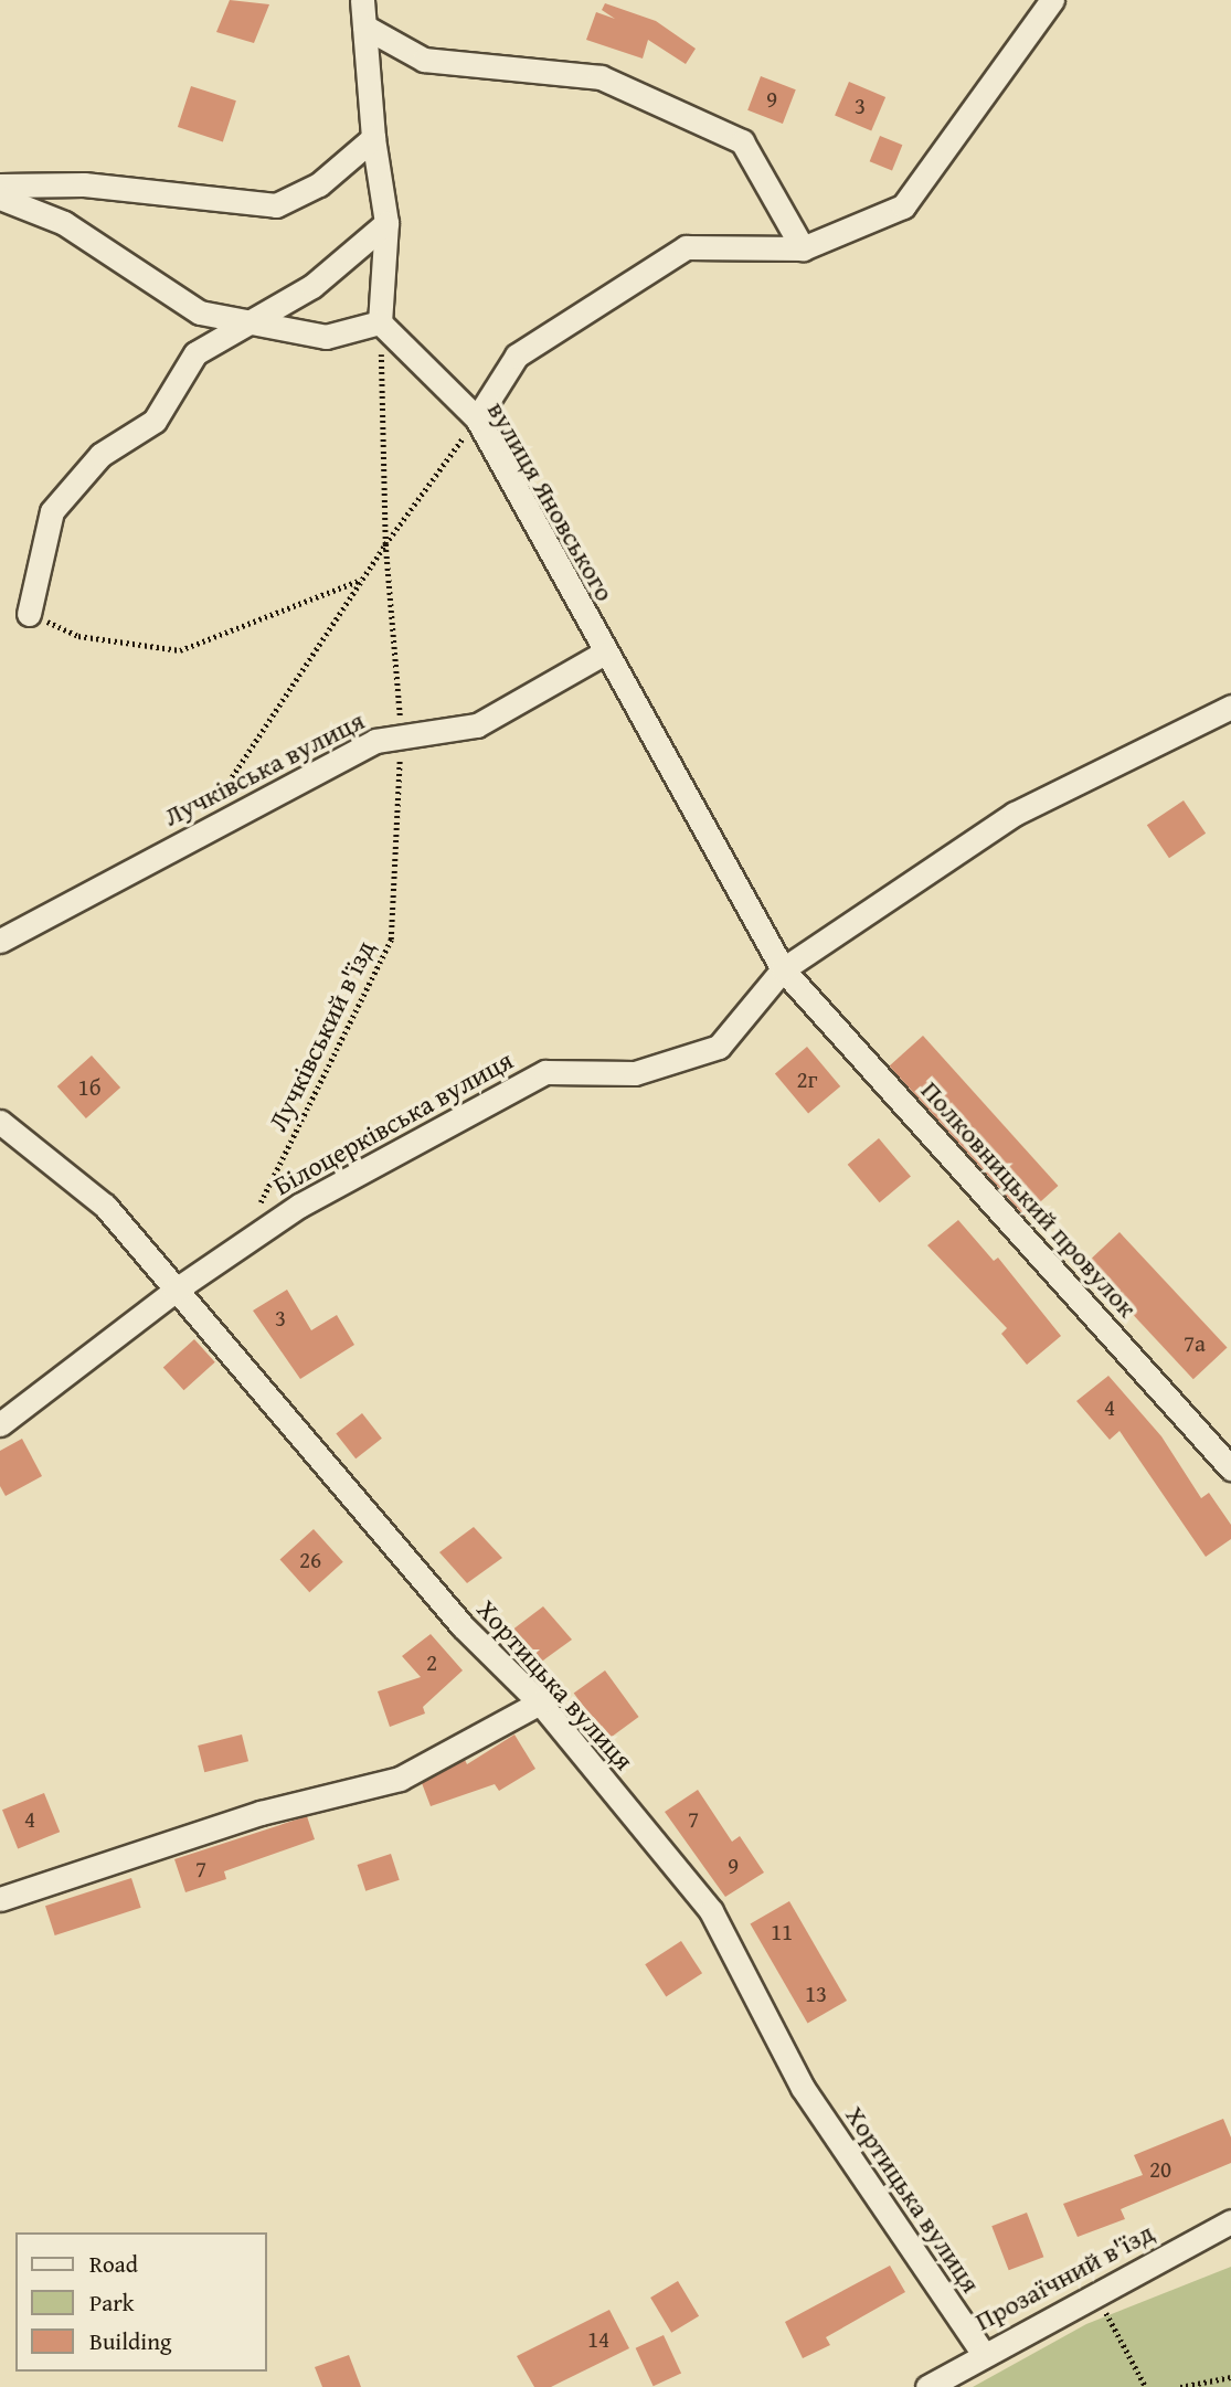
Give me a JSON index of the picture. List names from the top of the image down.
{
  "streets": {
    "street": [
      "вулиця Яновського",
      "Лучківська вулиця",
      "Білоцерківська вулиця",
      "Полковницький провулок",
      "Хортицька вулиця",
      "Прозаїчний в'їзд"
    ],
    "path": ["Лучківський в'їзд"]
  },
  "crossings": [
    ["вулиця Яновського", "Лучківська вулиця"],
    ["вулиця Яновського", "Лучківський в'їзд"],
    ["вулиця Яновського", "Білоцерківська вулиця"],
    ["вулиця Яновського", "Полковницький провулок"],
    ["Лучківська вулиця", "Лучківський в'їзд"],
    ["Білоцерківська вулиця", "Полковницький провулок"],
    ["Білоцерківська вулиця", "Хортицька вулиця"],
    ["Хортицька вулиця", "Прозаїчний в'їзд"]
  ],
  "house_numbers": [
    "9",
    "3",
    "2г",
    "1б",
    "3",
    "7а",
    "4",
    "26",
    "2",
    "4",
    "7",
    "9",
    "7",
    "11",
    "13",
    "20",
    "14"
  ],
  "legend": ["Road", "Park", "Building"]
}
